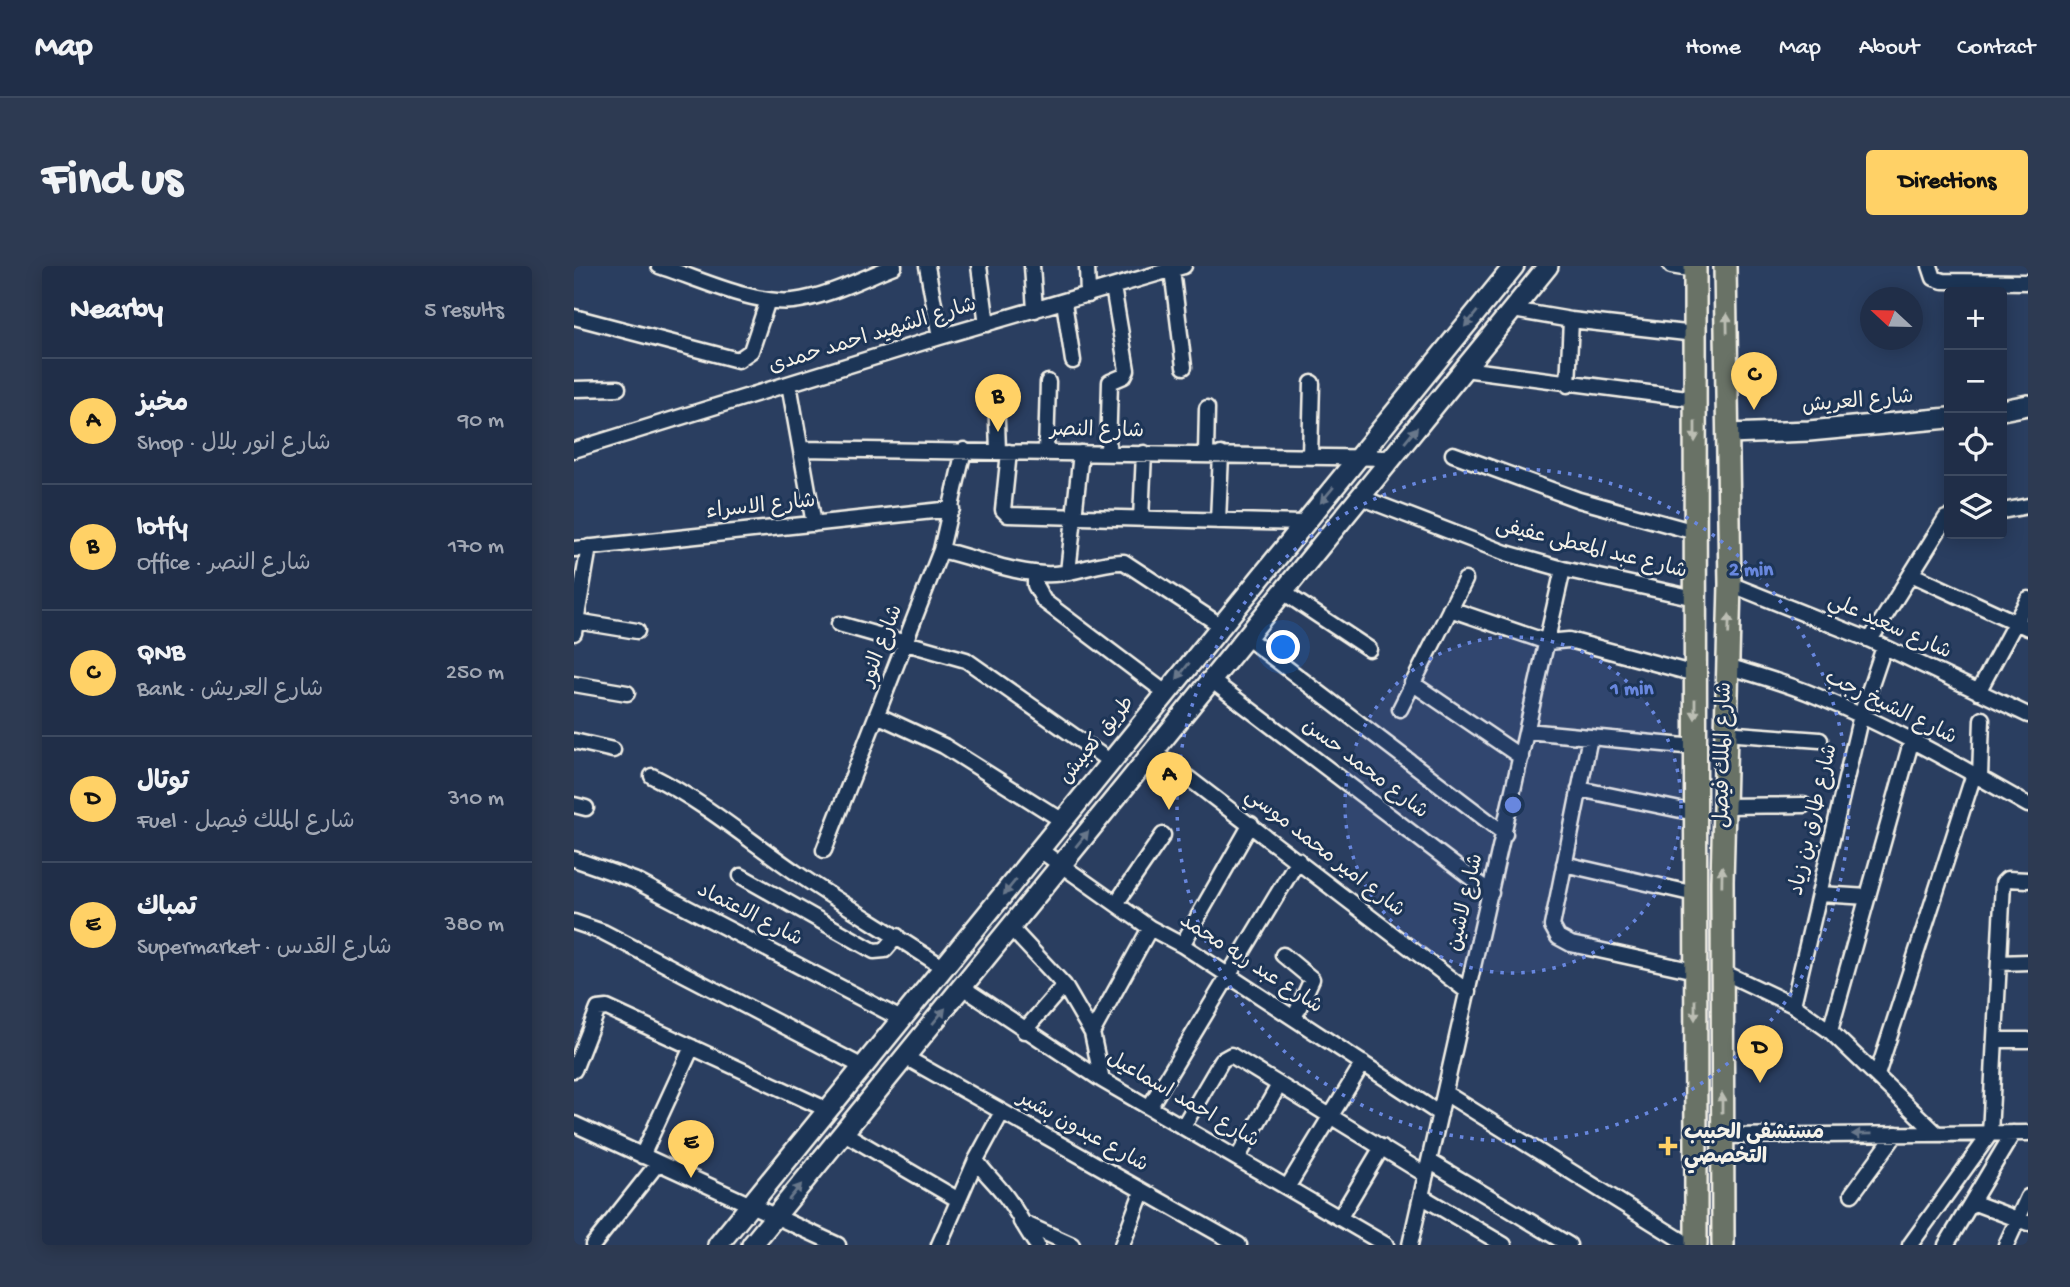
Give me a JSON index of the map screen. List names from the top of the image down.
{
  "streets": {
    "main road": ["شارع الملك فيصل"],
    "street": [
      "شارع الشهيد احمد حمدى",
      "شارع العريش",
      "شارع النصر",
      "شارع الاسراء",
      "شارع عبد المعطى عفيفى",
      "شارع سعيد علي",
      "شارع النور",
      "شارع الشيخ رجب",
      "طريق كعبيش",
      "شارع محمد حسن",
      "شارع طارق بن زياد",
      "شارع امير محمد موسي",
      "شارع لاشين",
      "شارع الاعتماد",
      "شارع عبد ريه محمد",
      "شارع احمد اسماعيل",
      "شارع عبدون بشير"
    ]
  },
  "crossings": [
    ["شارع العريش", "شارع الملك فيصل"],
    ["شارع النصر", "شارع النور"],
    ["شارع النصر", "طريق كعبيش"],
    ["شارع الاسراء", "شارع النور"],
    ["شارع عبد المعطى عفيفى", "شارع الملك فيصل"],
    ["شارع عبد المعطى عفيفى", "شارع لاشين"],
    ["شارع سعيد علي", "شارع الملك فيصل"],
    ["شارع سعيد علي", "شارع طارق بن زياد"],
    ["شارع الشيخ رجب", "شارع الملك فيصل"],
    ["شارع الشيخ رجب", "شارع طارق بن زياد"],
    ["طريق كعبيش", "شارع الاعتماد"],
    ["طريق كعبيش", "شارع عبد ريه محمد"],
    ["شارع محمد حسن", "شارع لاشين"],
    ["شارع امير محمد موسي", "شارع لاشين"],
    ["شارع لاشين", "شارع عبد ريه محمد"]
  ],
  "places": {
    "health": ["مستشفى الحبيب التخصصي"]
  },
  "north": "left",
  "page": {
    "header": "Map",
    "nav": [
      "Home",
      "Map",
      "About",
      "Contact"
    ],
    "buttons": "Directions",
    "title": "Find us",
    "heading": ["Nearby", "5 results"],
    "map_buttons": ["+", "−"],
    "pins": [
      "C",
      "B",
      "A",
      "D",
      "E"
    ],
    "list": [
      {
        "mark": "A",
        "name": "مخبز",
        "note": "Shop · شارع انور بلال",
        "value": "90 m"
      },
      {
        "mark": "B",
        "name": "lotfy",
        "note": "Office · شارع النصر",
        "value": "170 m"
      },
      {
        "mark": "C",
        "name": "QNB",
        "note": "Bank · شارع العريش",
        "value": "250 m"
      },
      {
        "mark": "D",
        "name": "توتال",
        "note": "Fuel · شارع الملك فيصل",
        "value": "310 m"
      },
      {
        "mark": "E",
        "name": "تمباك",
        "note": "Supermarket · شارع القدس",
        "value": "380 m"
      }
    ]
  },
  "rings": ["2 min", "1 min"]
}
